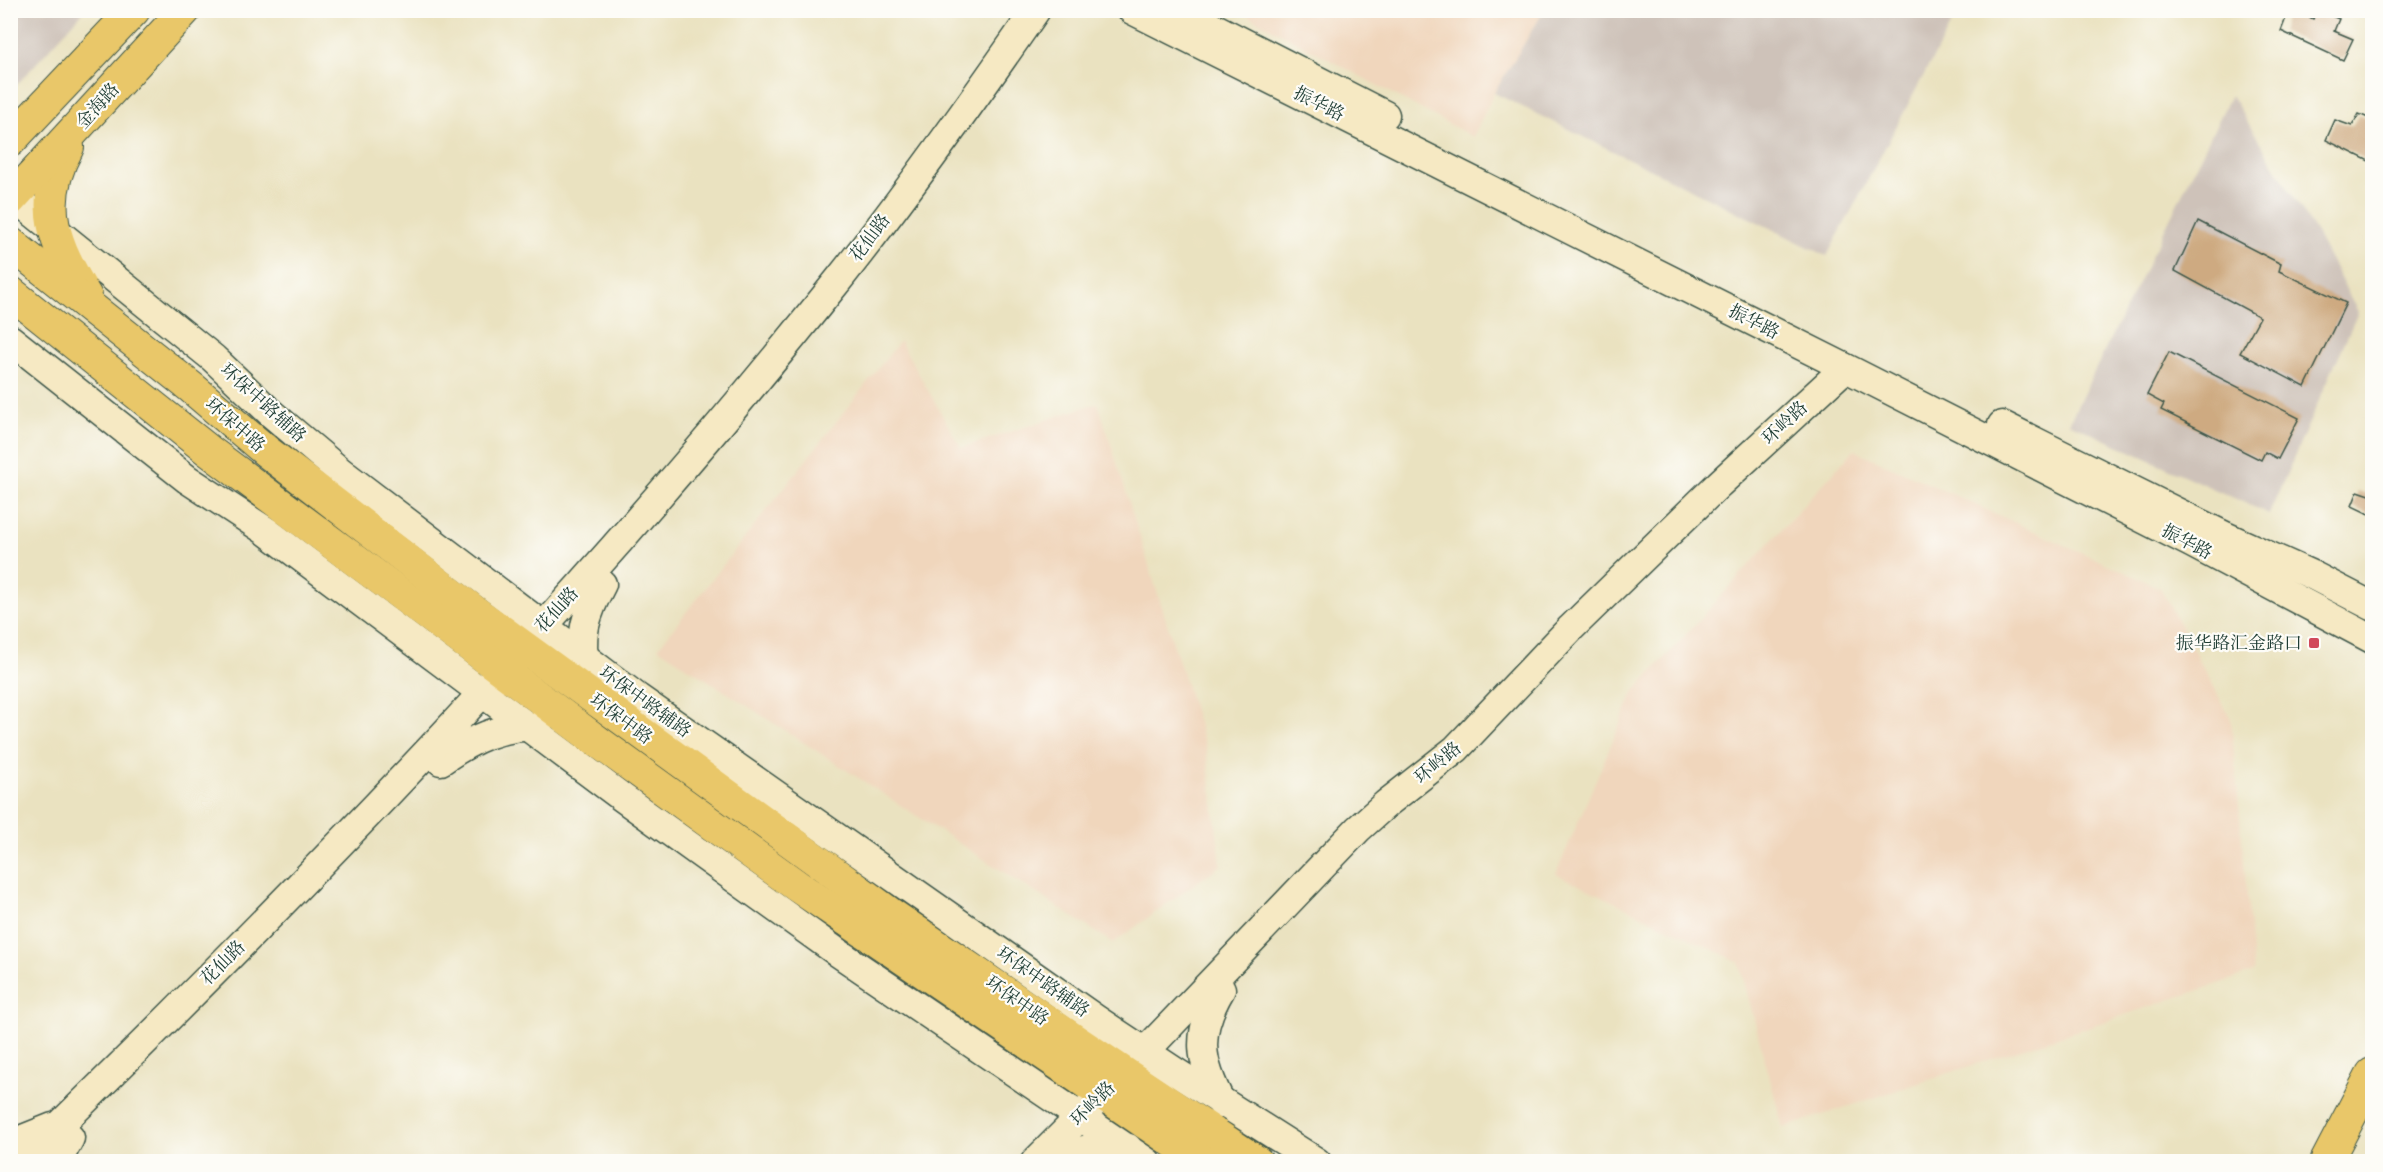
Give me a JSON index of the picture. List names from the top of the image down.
{
  "streets": {
    "main road": ["金海路", "环保中路"],
    "street": [
      "振华路",
      "花仙路",
      "环保中路辅路",
      "环岭路"
    ]
  },
  "crossings": [
    ["振华路", "环岭路"],
    ["金海路", "环保中路辅路"],
    ["花仙路", "环保中路辅路"],
    ["花仙路", "环保中路"],
    ["环保中路辅路", "环岭路"],
    ["环保中路辅路", "环保中路"],
    ["环岭路", "环保中路"]
  ],
  "places": {
    "transit": ["振华路汇金路口"]
  }
}
